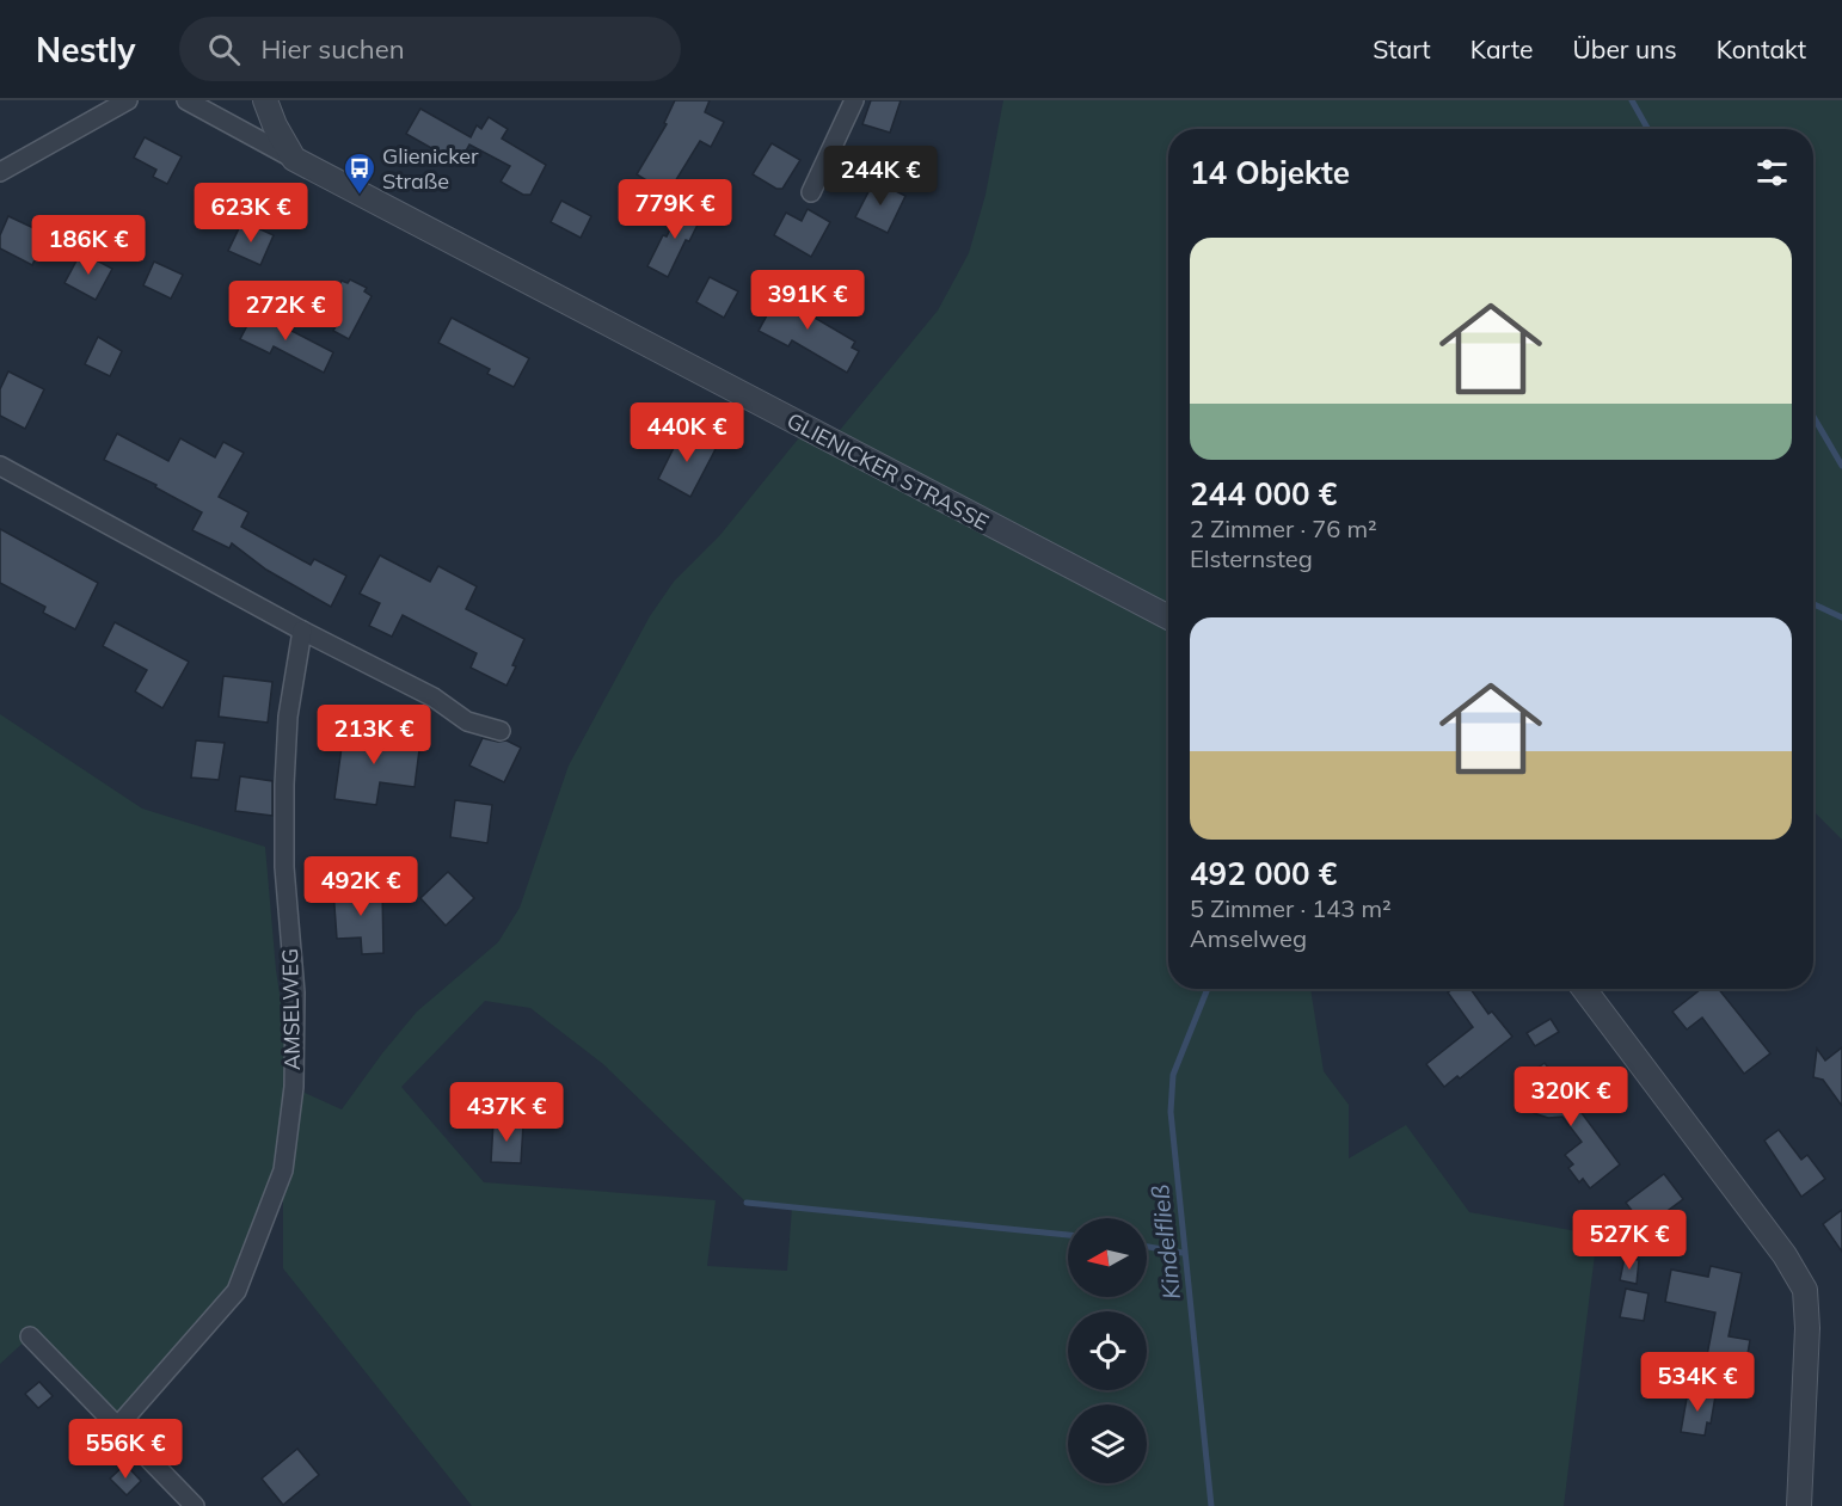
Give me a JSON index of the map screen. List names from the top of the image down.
{
  "streets": {
    "street": ["GLIENICKER STRASSE", "AMSELWEG"]
  },
  "water": ["Kindelfließ"],
  "places": {
    "bus stop": ["Glienicker Straße"]
  },
  "north": "left",
  "page": {
    "header": "Nestly",
    "search": "Hier suchen",
    "nav": [
      "Start",
      "Karte",
      "Über uns",
      "Kontakt"
    ],
    "heading": "14 Objekte",
    "price": [
      "244K €",
      "779K €",
      "623K €",
      "186K €",
      "391K €",
      "272K €",
      "440K €",
      "213K €",
      "492K €",
      "320K €",
      "437K €",
      "527K €",
      "534K €",
      "556K €"
    ],
    "list": [
      {
        "name": "244 000 €",
        "note": "2 Zimmer · 76 m² · Elsternsteg"
      },
      {
        "name": "492 000 €",
        "note": "5 Zimmer · 143 m² · Amselweg"
      }
    ]
  }
}
